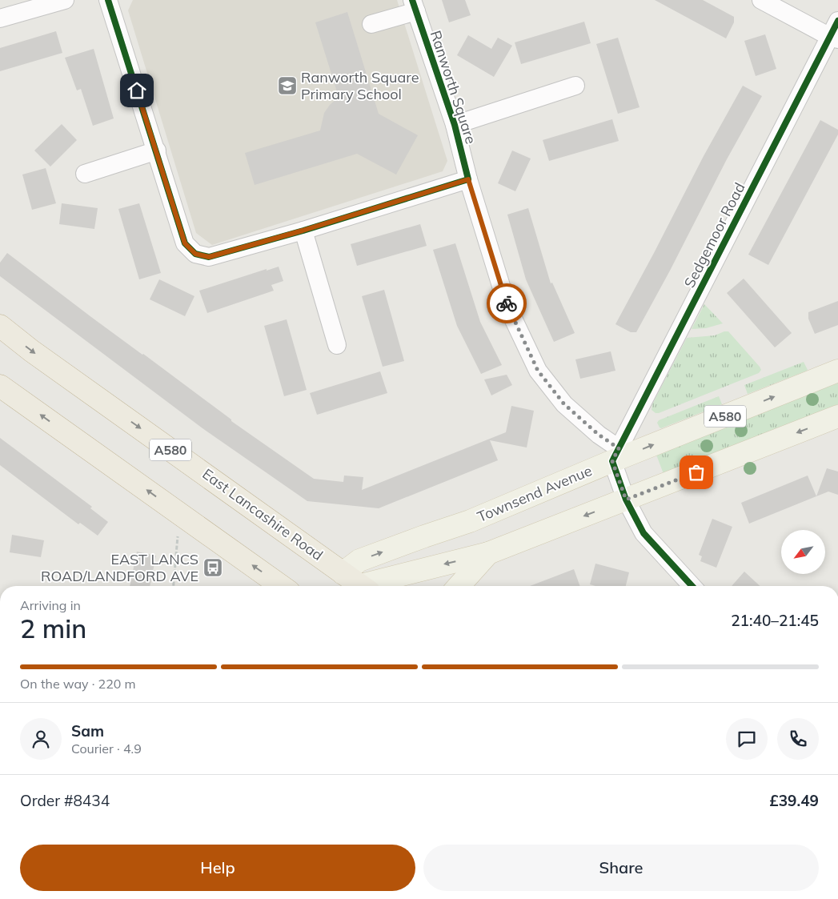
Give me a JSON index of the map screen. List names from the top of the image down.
{
  "streets": {
    "highway": ["A580", "East Lancashire Road"],
    "main road": ["Townsend Avenue"],
    "street": ["Ranworth Square", "Sedgemoor Road"]
  },
  "crossings": [
    ["Ranworth Square", "Sedgemoor Road"],
    ["Ranworth Square", "Townsend Avenue"],
    ["Sedgemoor Road", "Townsend Avenue"],
    ["Townsend Avenue", "East Lancashire Road"]
  ],
  "places": {
    "school or university": ["Ranworth Square Primary School"],
    "bus stop": ["EAST LANCS ROAD/LANDFORD AVE"]
  },
  "north": "bottom left",
  "page": {
    "heading": ["2 min", "Arriving in", "21:40–21:45"],
    "panel": [
      "Sam",
      "Courier · 4.9",
      "Order #8434",
      "£39.49"
    ],
    "bar": "On the way · 220 m",
    "buttons": ["Help", "Share"]
  }
}
